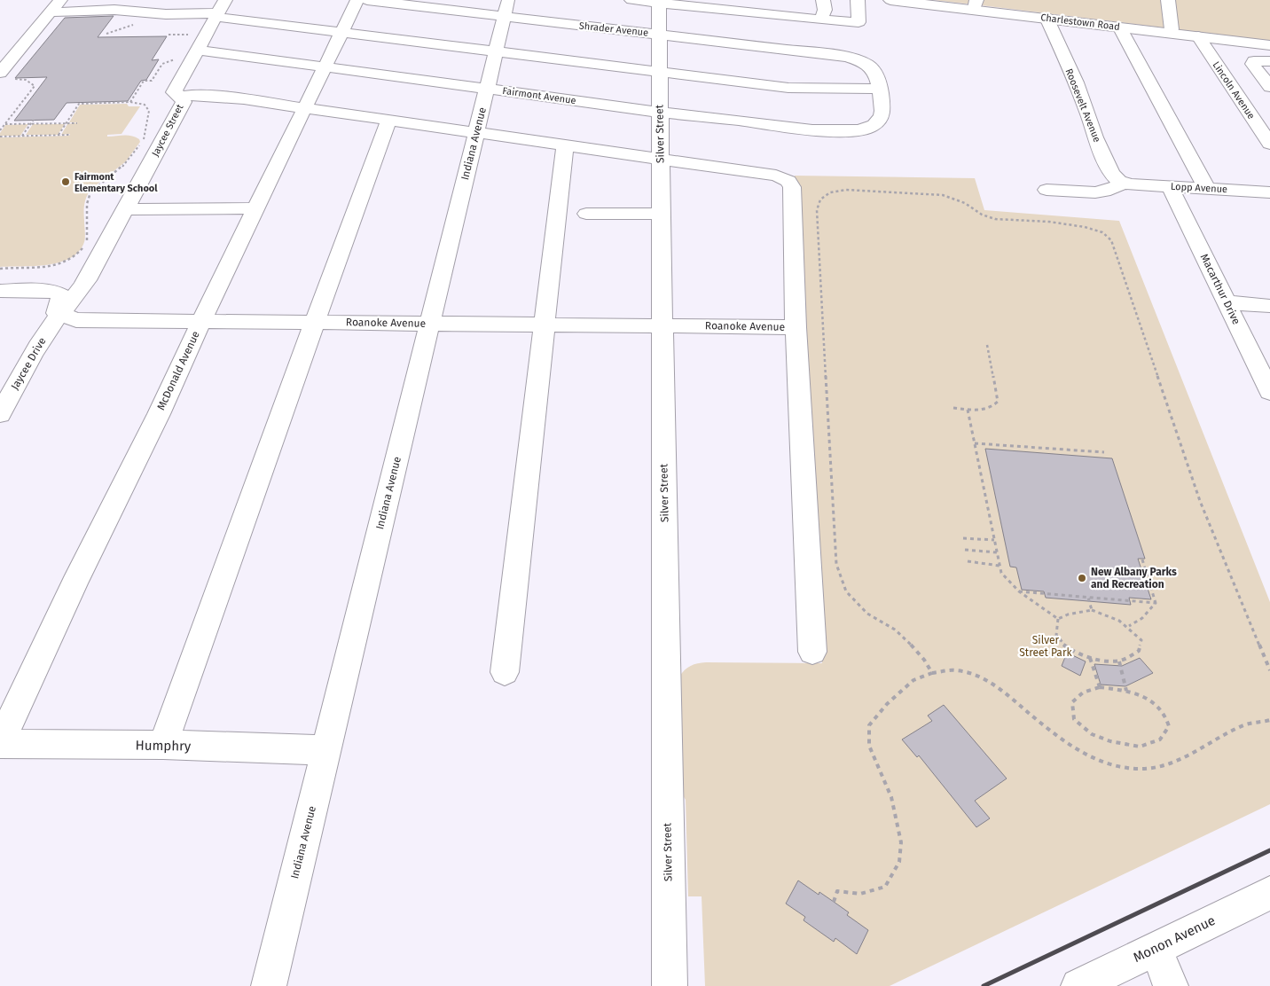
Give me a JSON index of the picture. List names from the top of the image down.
{
  "streets": {
    "street": [
      "Charlestown Road",
      "Shrader Avenue",
      "Lincoln Avenue",
      "Fairmont Avenue",
      "Roosevelt Avenue",
      "Jaycee Street",
      "Silver Street",
      "Indiana Avenue",
      "Lopp Avenue",
      "Macarthur Drive",
      "Roanoke Avenue",
      "Jaycee Drive",
      "McDonald Avenue",
      "Humphry",
      "Monon Avenue"
    ]
  },
  "crossings": [
    ["Charlestown Road", "Lincoln Avenue"],
    ["Charlestown Road", "Roosevelt Avenue"],
    ["Shrader Avenue", "Fairmont Avenue"],
    ["Shrader Avenue", "Silver Street"],
    ["Shrader Avenue", "Indiana Avenue"],
    ["Fairmont Avenue", "Jaycee Street"],
    ["Fairmont Avenue", "Silver Street"],
    ["Fairmont Avenue", "Indiana Avenue"],
    ["Fairmont Avenue", "McDonald Avenue"],
    ["Roosevelt Avenue", "Lopp Avenue"],
    ["Jaycee Street", "Roanoke Avenue"],
    ["Jaycee Street", "Jaycee Drive"],
    ["Silver Street", "Roanoke Avenue"],
    ["Indiana Avenue", "Roanoke Avenue"],
    ["Indiana Avenue", "Humphry"],
    ["Lopp Avenue", "Macarthur Drive"],
    ["Roanoke Avenue", "Jaycee Drive"],
    ["Roanoke Avenue", "McDonald Avenue"],
    ["McDonald Avenue", "Humphry"]
  ],
  "parks": ["Silver Street Park"],
  "places": ["Fairmont Elementary School", "New Albany Parks and Recreation"]
}
